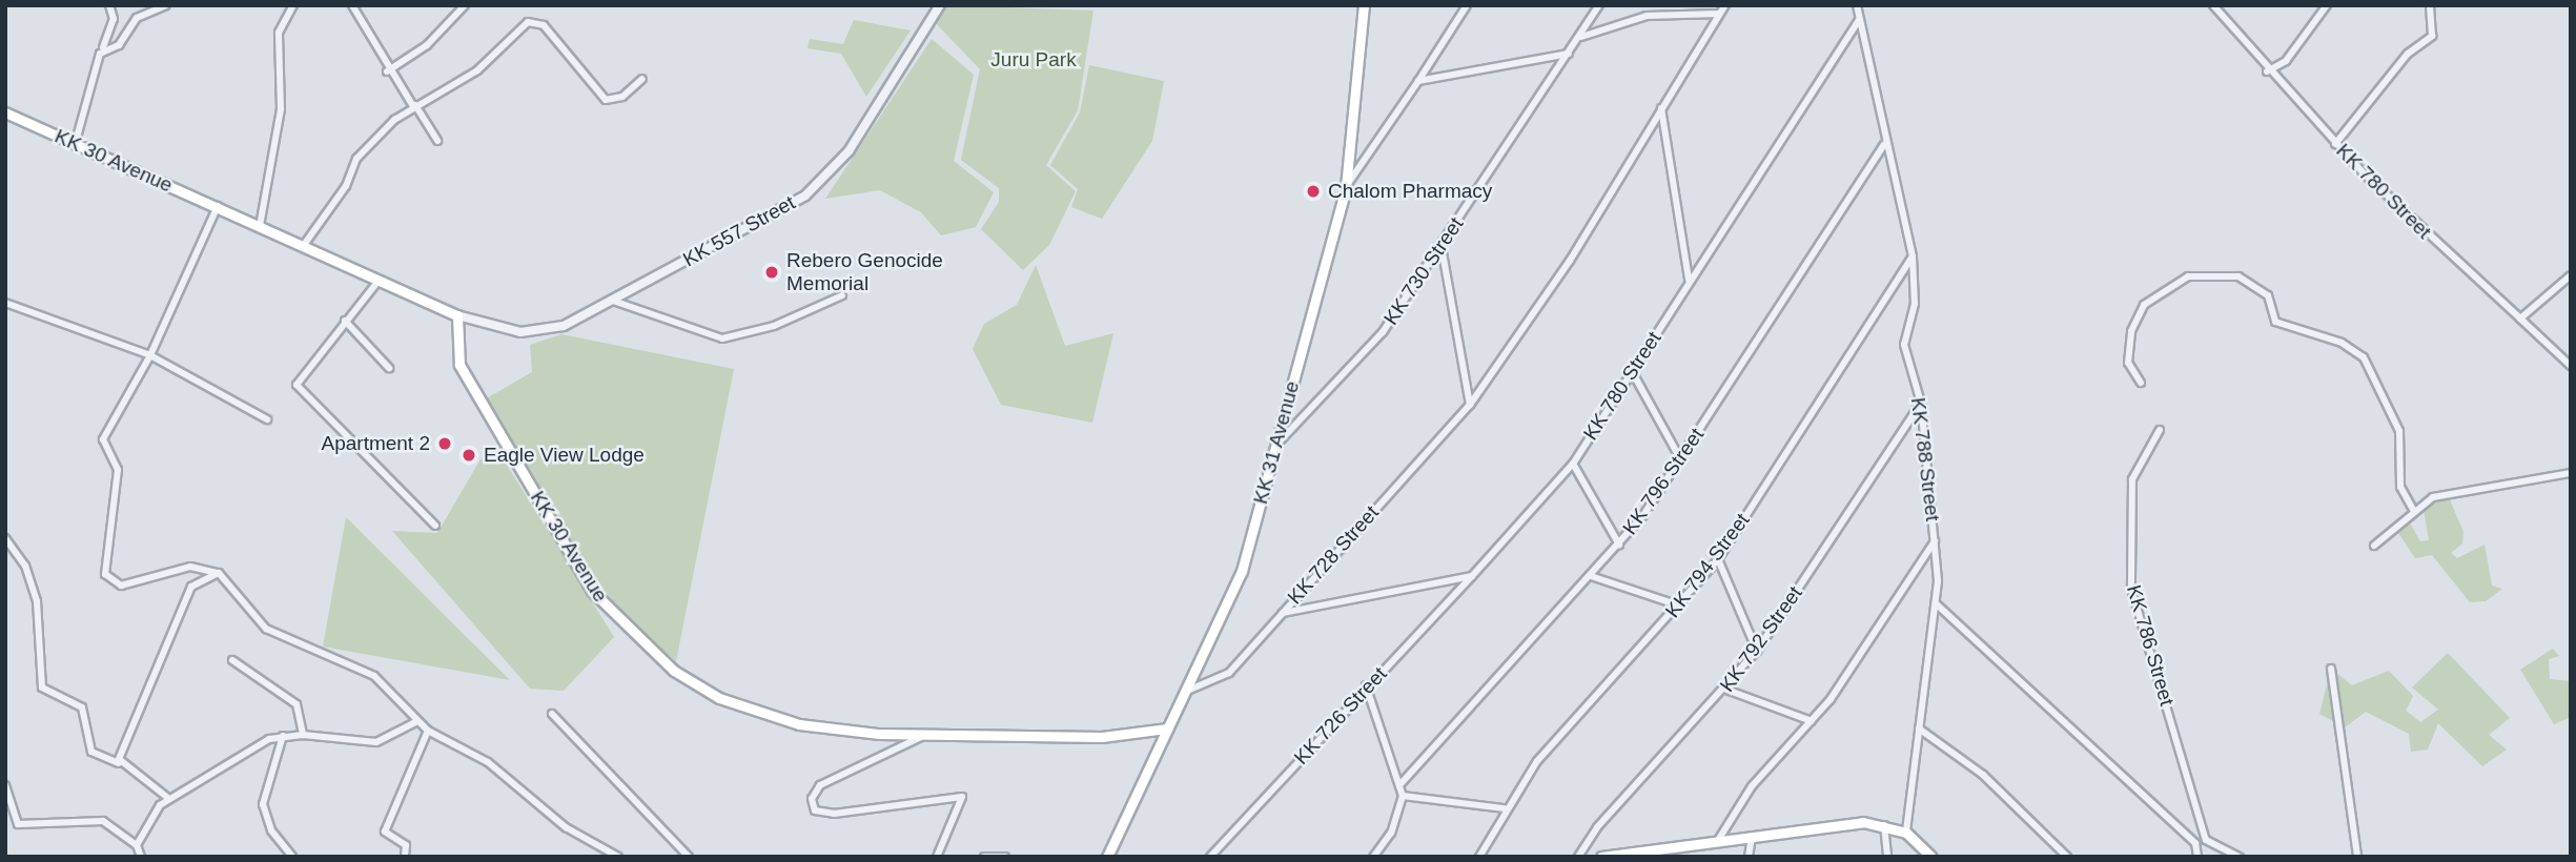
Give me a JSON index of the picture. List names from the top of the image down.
{
  "streets": {
    "main road": ["KK 30 Avenue", "KK 31 Avenue"],
    "street": [
      "KK 780 Street",
      "KK 557 Street",
      "KK 730 Street",
      "KK 788 Street",
      "KK 796 Street",
      "KK 728 Street",
      "KK 794 Street",
      "KK 792 Street",
      "KK 786 Street",
      "KK 726 Street"
    ]
  },
  "crossings": [
    ["KK 30 Avenue", "KK 557 Street"],
    ["KK 30 Avenue", "KK 31 Avenue"],
    ["KK 780 Street", "KK 788 Street"],
    ["KK 780 Street", "KK 726 Street"],
    ["KK 730 Street", "KK 31 Avenue"],
    ["KK 31 Avenue", "KK 728 Street"],
    ["KK 788 Street", "KK 796 Street"],
    ["KK 788 Street", "KK 794 Street"],
    ["KK 788 Street", "KK 792 Street"]
  ],
  "parks": ["Juru Park"],
  "places": [
    "Chalom Pharmacy",
    "Rebero Genocide Memorial",
    "Apartment 2",
    "Eagle View Lodge"
  ]
}
